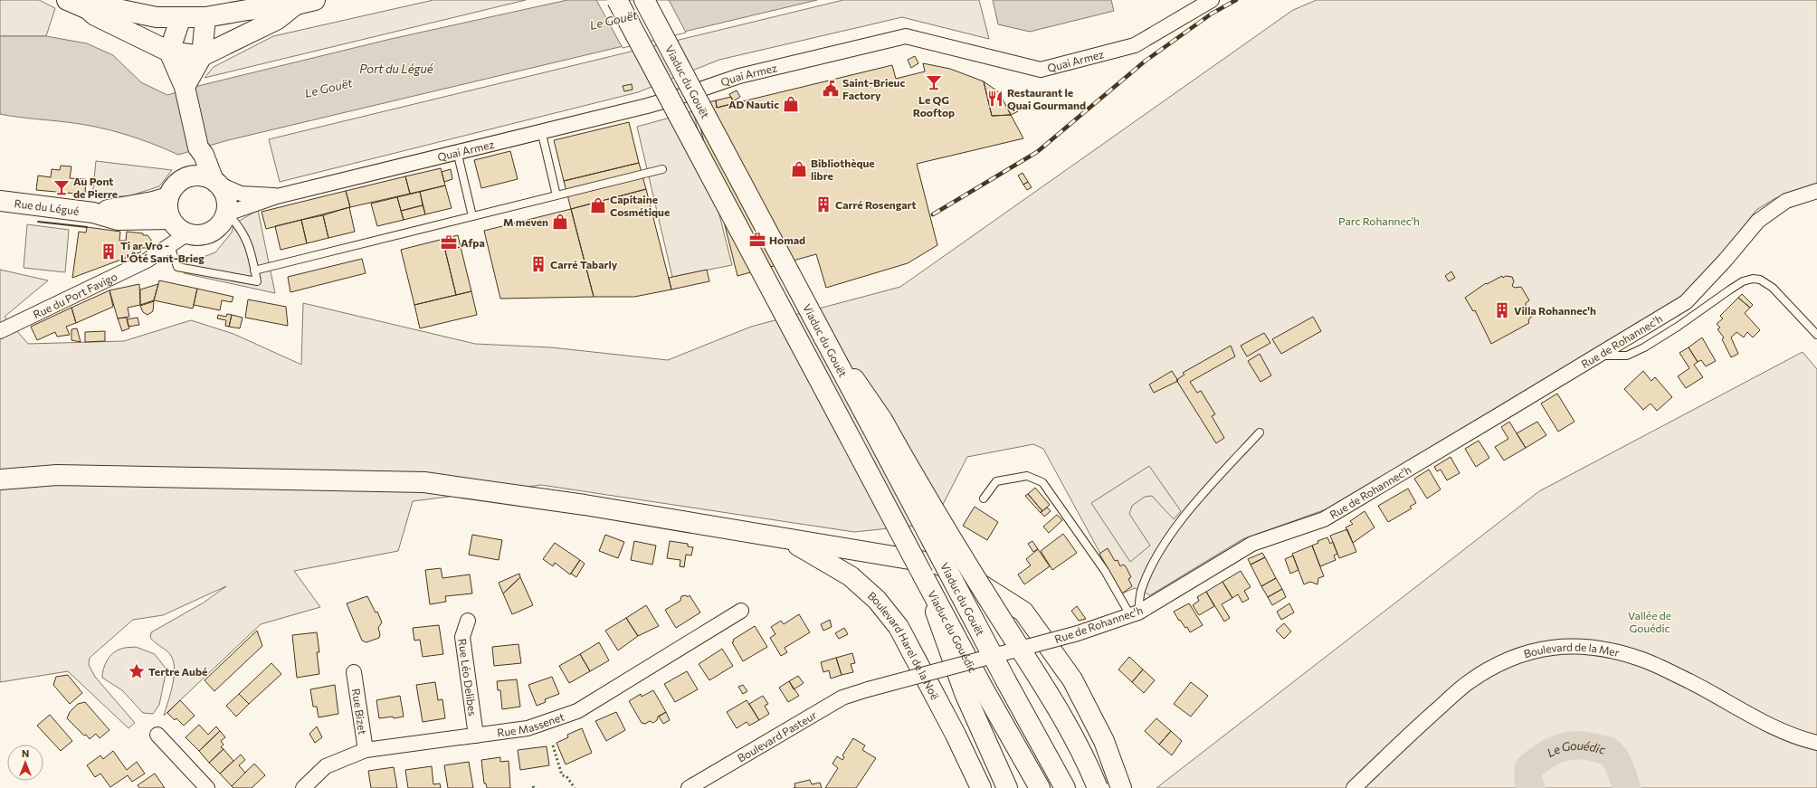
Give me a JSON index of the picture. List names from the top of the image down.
{
  "streets": {
    "main road": [
      "Viaduc du Gouët",
      "Rue du Légué",
      "Viaduc du Gouédic",
      "Boulevard Harel de la Noë"
    ],
    "street": [
      "Quai Armez",
      "Rue du Port Favigo",
      "Rue de Rohannec'h",
      "Boulevard de la Mer",
      "Rue Léo Delibes",
      "Rue Bizet",
      "Rue Massenet",
      "Boulevard Pasteur"
    ]
  },
  "crossings": [
    ["Quai Armez", "Rue du Légué"],
    ["Quai Armez", "Rue du Port Favigo"],
    ["Rue du Légué", "Rue du Port Favigo"],
    ["Rue de Rohannec'h", "Boulevard Pasteur"],
    ["Rue Léo Delibes", "Rue Massenet"],
    ["Rue Bizet", "Rue Massenet"]
  ],
  "water": ["Le Gouët", "Port du Légué", "Le Gouédic"],
  "parks": ["Parc Rohannec'h", "Vallée de Gouédic"],
  "places": {
    "bar": ["Le QG Rooftop", "Au Pont de Pierre"],
    "public building": ["Saint-Brieuc Factory"],
    "restaurant": ["Restaurant le Quai Gourmand"],
    "shop": [
      "AD Nautic",
      "Bibliothèque libre",
      "Capitaine Cosmétique",
      "M meven"
    ],
    "building": [
      "Carré Rosengart",
      "Ti ar Vro - L'Ôté Sant-Brieg",
      "Carré Tabarly",
      "Villa Rohannec'h"
    ],
    "office": ["Homad", "Afpa"],
    "place": ["Tertre Aubé"]
  },
  "north": "top"
}
